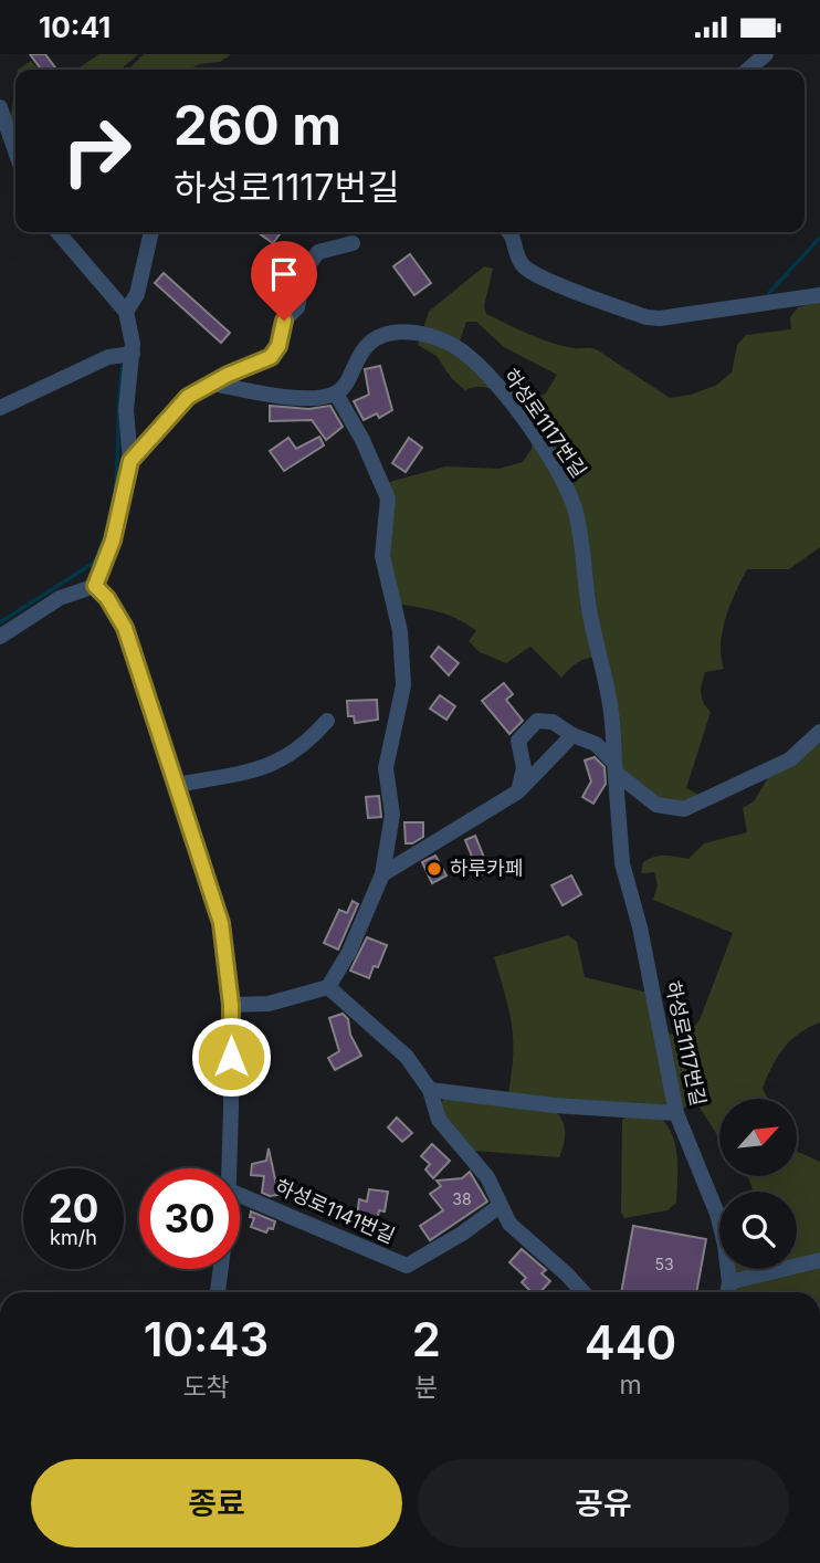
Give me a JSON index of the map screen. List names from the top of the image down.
{
  "streets": {
    "street": ["하성로1117번길", "하성로1141번길"]
  },
  "places": ["하루카페"],
  "house_numbers": ["38", "53"],
  "north": "top right",
  "page": {
    "status": "10:41",
    "turn": ["260 m", "하성로1117번길"],
    "speed": "20 km/h",
    "limit": "30",
    "eta": [
      "10:43",
      "도착",
      "2",
      "분",
      "440",
      "m"
    ],
    "buttons": ["종료", "공유"]
  }
}
